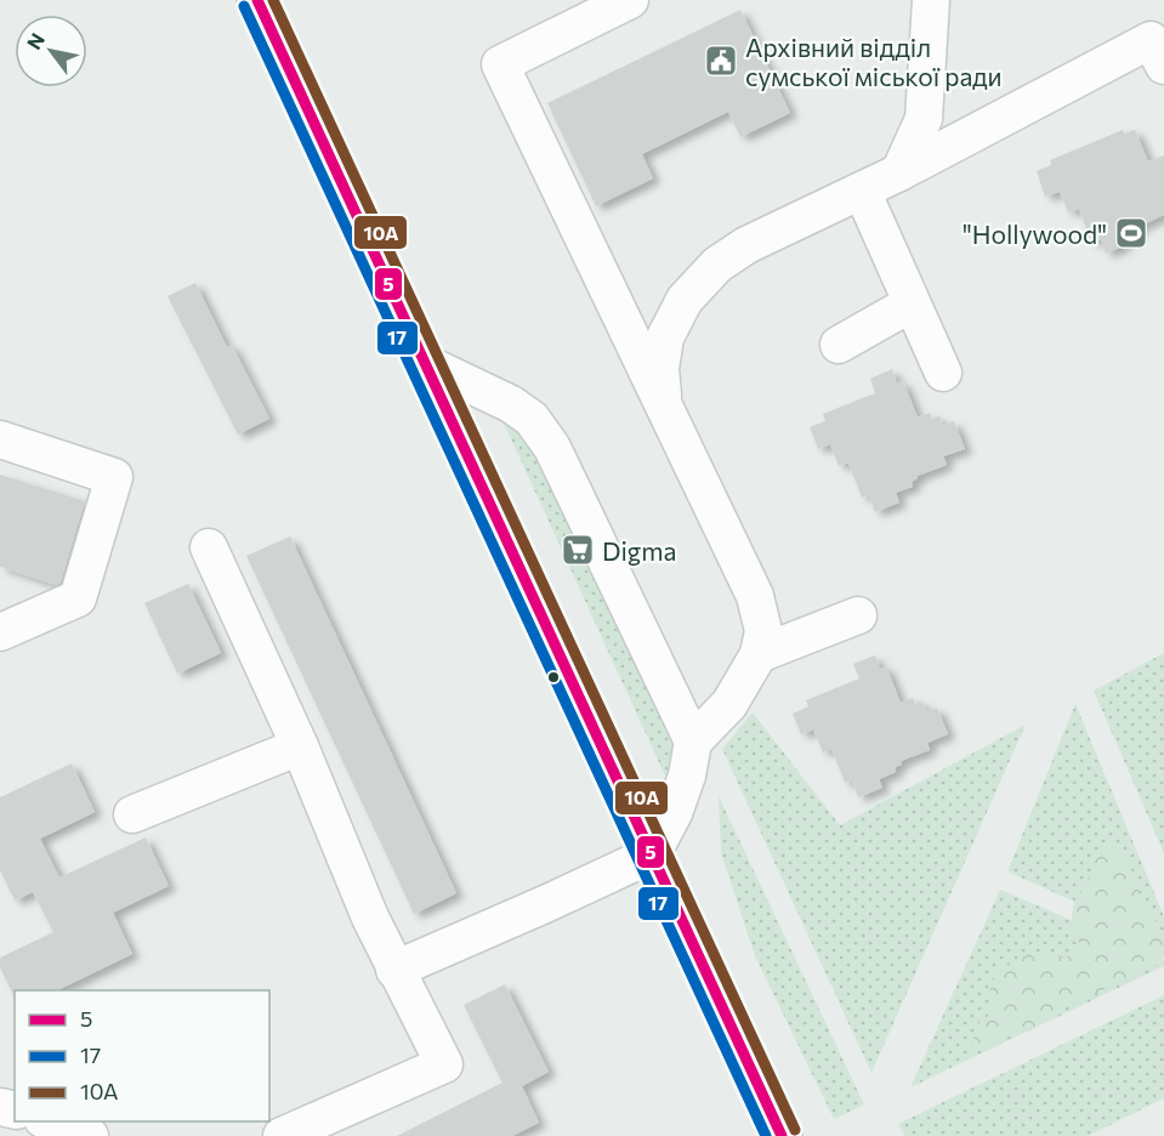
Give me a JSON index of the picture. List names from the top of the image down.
{
  "places": {
    "public building": ["Архівний відділ сумської міської ради"],
    "sports": ["\"Hollywood\""],
    "supermarket": ["Digma"]
  },
  "lines": ["transit line 5", "transit line 10А", "transit line 17"],
  "legend": ["5", "17", "10А"],
  "north": "top left"
}
